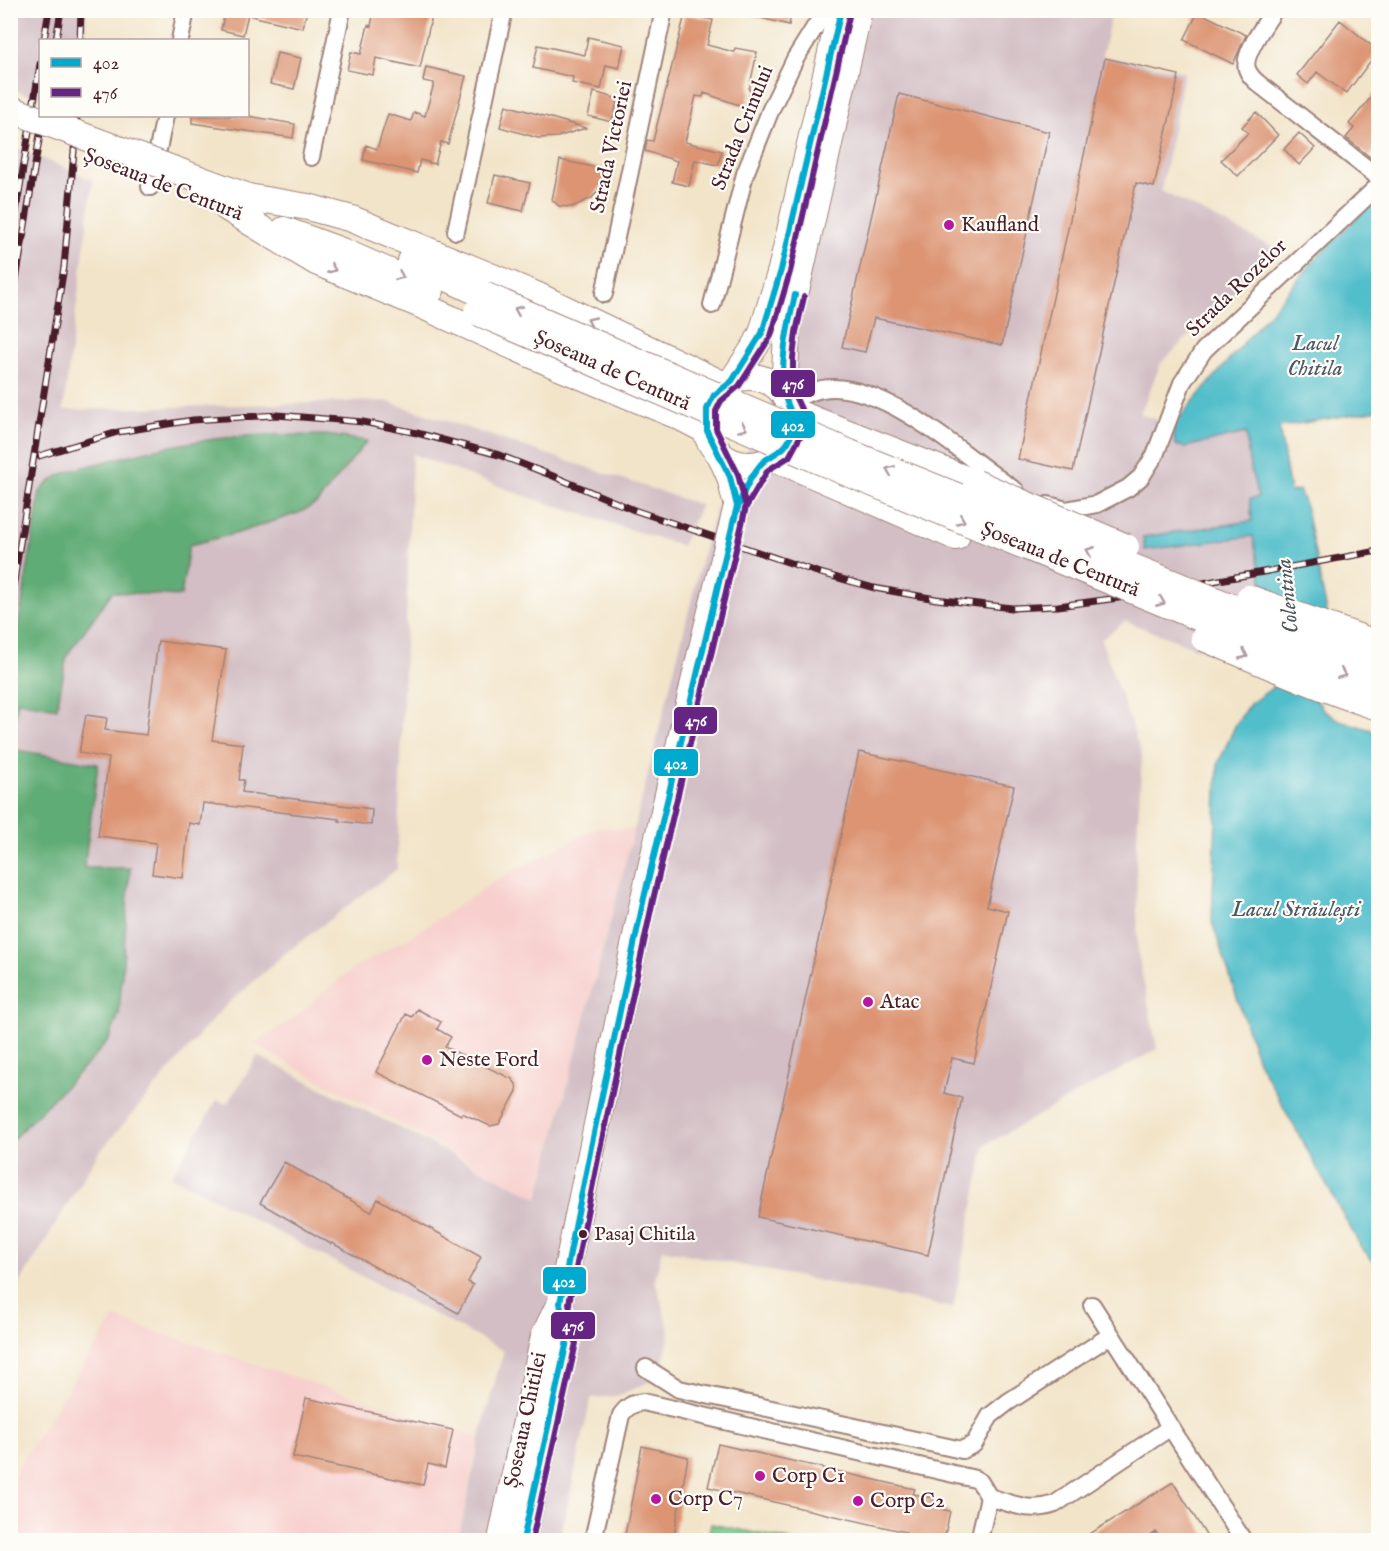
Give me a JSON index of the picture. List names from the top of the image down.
{
  "streets": {
    "main road": ["Șoseaua de Centură", "Șoseaua Chitilei"],
    "street": ["Strada Crinului", "Strada Victoriei", "Strada Rozelor"]
  },
  "crossings": [
    ["Strada Rozelor", "Șoseaua Chitilei"]
  ],
  "water": ["Lacul Chitila", "Colentina", "Lacul Străulești"],
  "places": [
    "Kaufland",
    "Atac",
    "Neste Ford",
    "Pasaj Chitila",
    "Corp C1",
    "Corp C7",
    "Corp C2"
  ],
  "lines": ["transit line 402", "transit line 476"],
  "legend": ["402", "476"]
}
